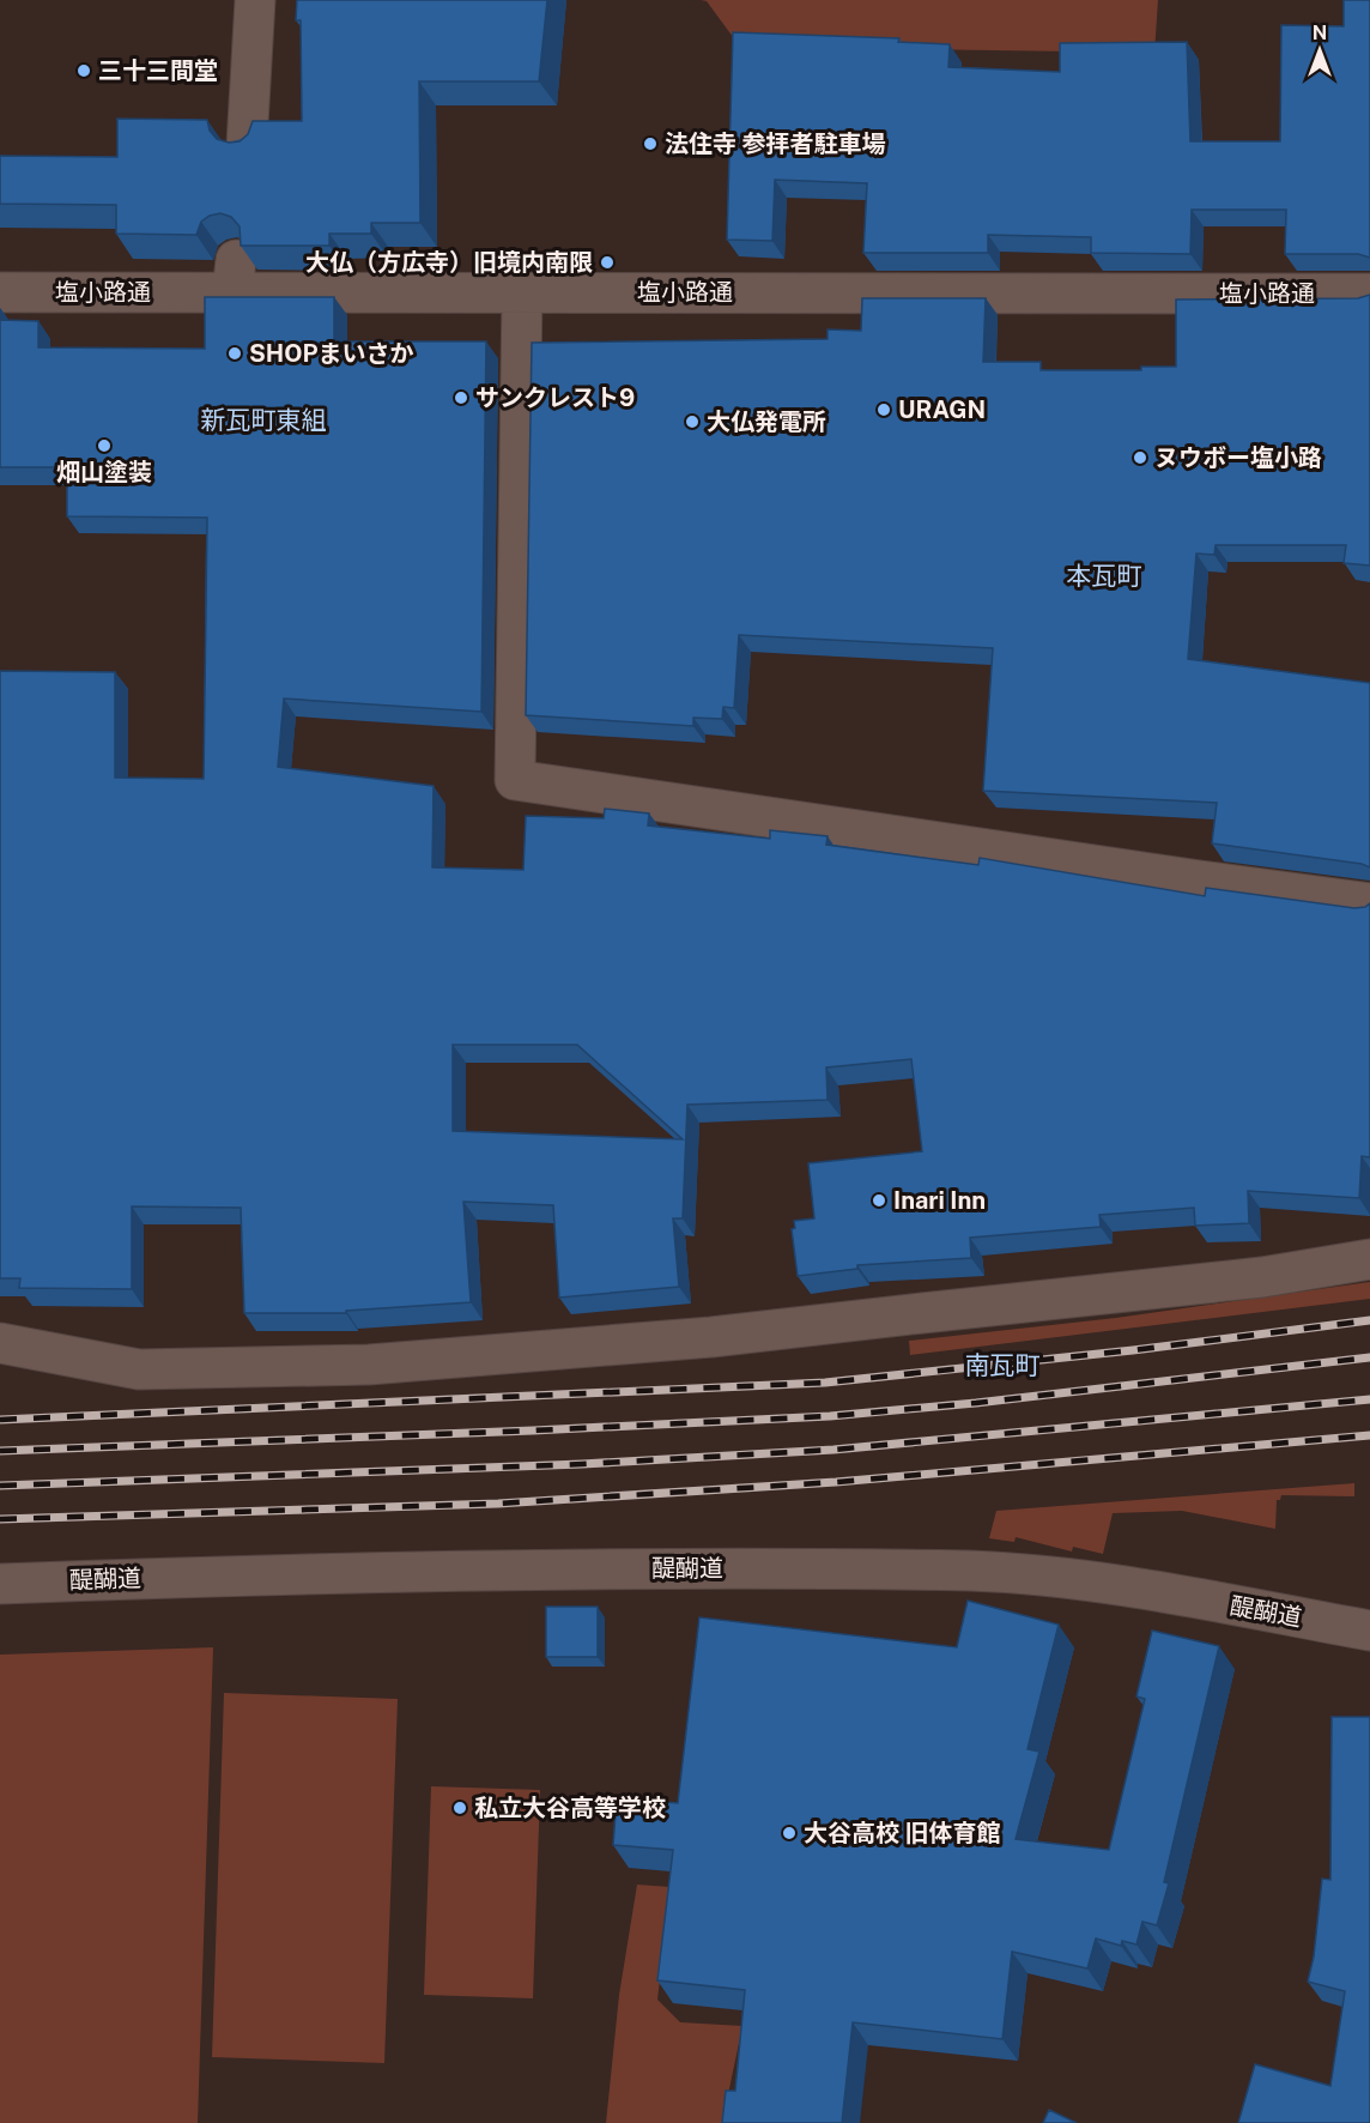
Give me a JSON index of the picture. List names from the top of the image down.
{
  "streets": {
    "street": ["塩小路通", "醍醐道"]
  },
  "districts": ["新瓦町東組", "本瓦町", "南瓦町"],
  "places": [
    "三十三間堂",
    "法住寺 参拝者駐車場",
    "大仏（方広寺）旧境内南限",
    "SHOPまいさか",
    "サンクレスト9",
    "URAGN",
    "大仏発電所",
    "畑山塗装",
    "ヌウボー塩小路",
    "Inari Inn",
    "私立大谷高等学校",
    "大谷高校 旧体育館"
  ],
  "north": "top"
}
